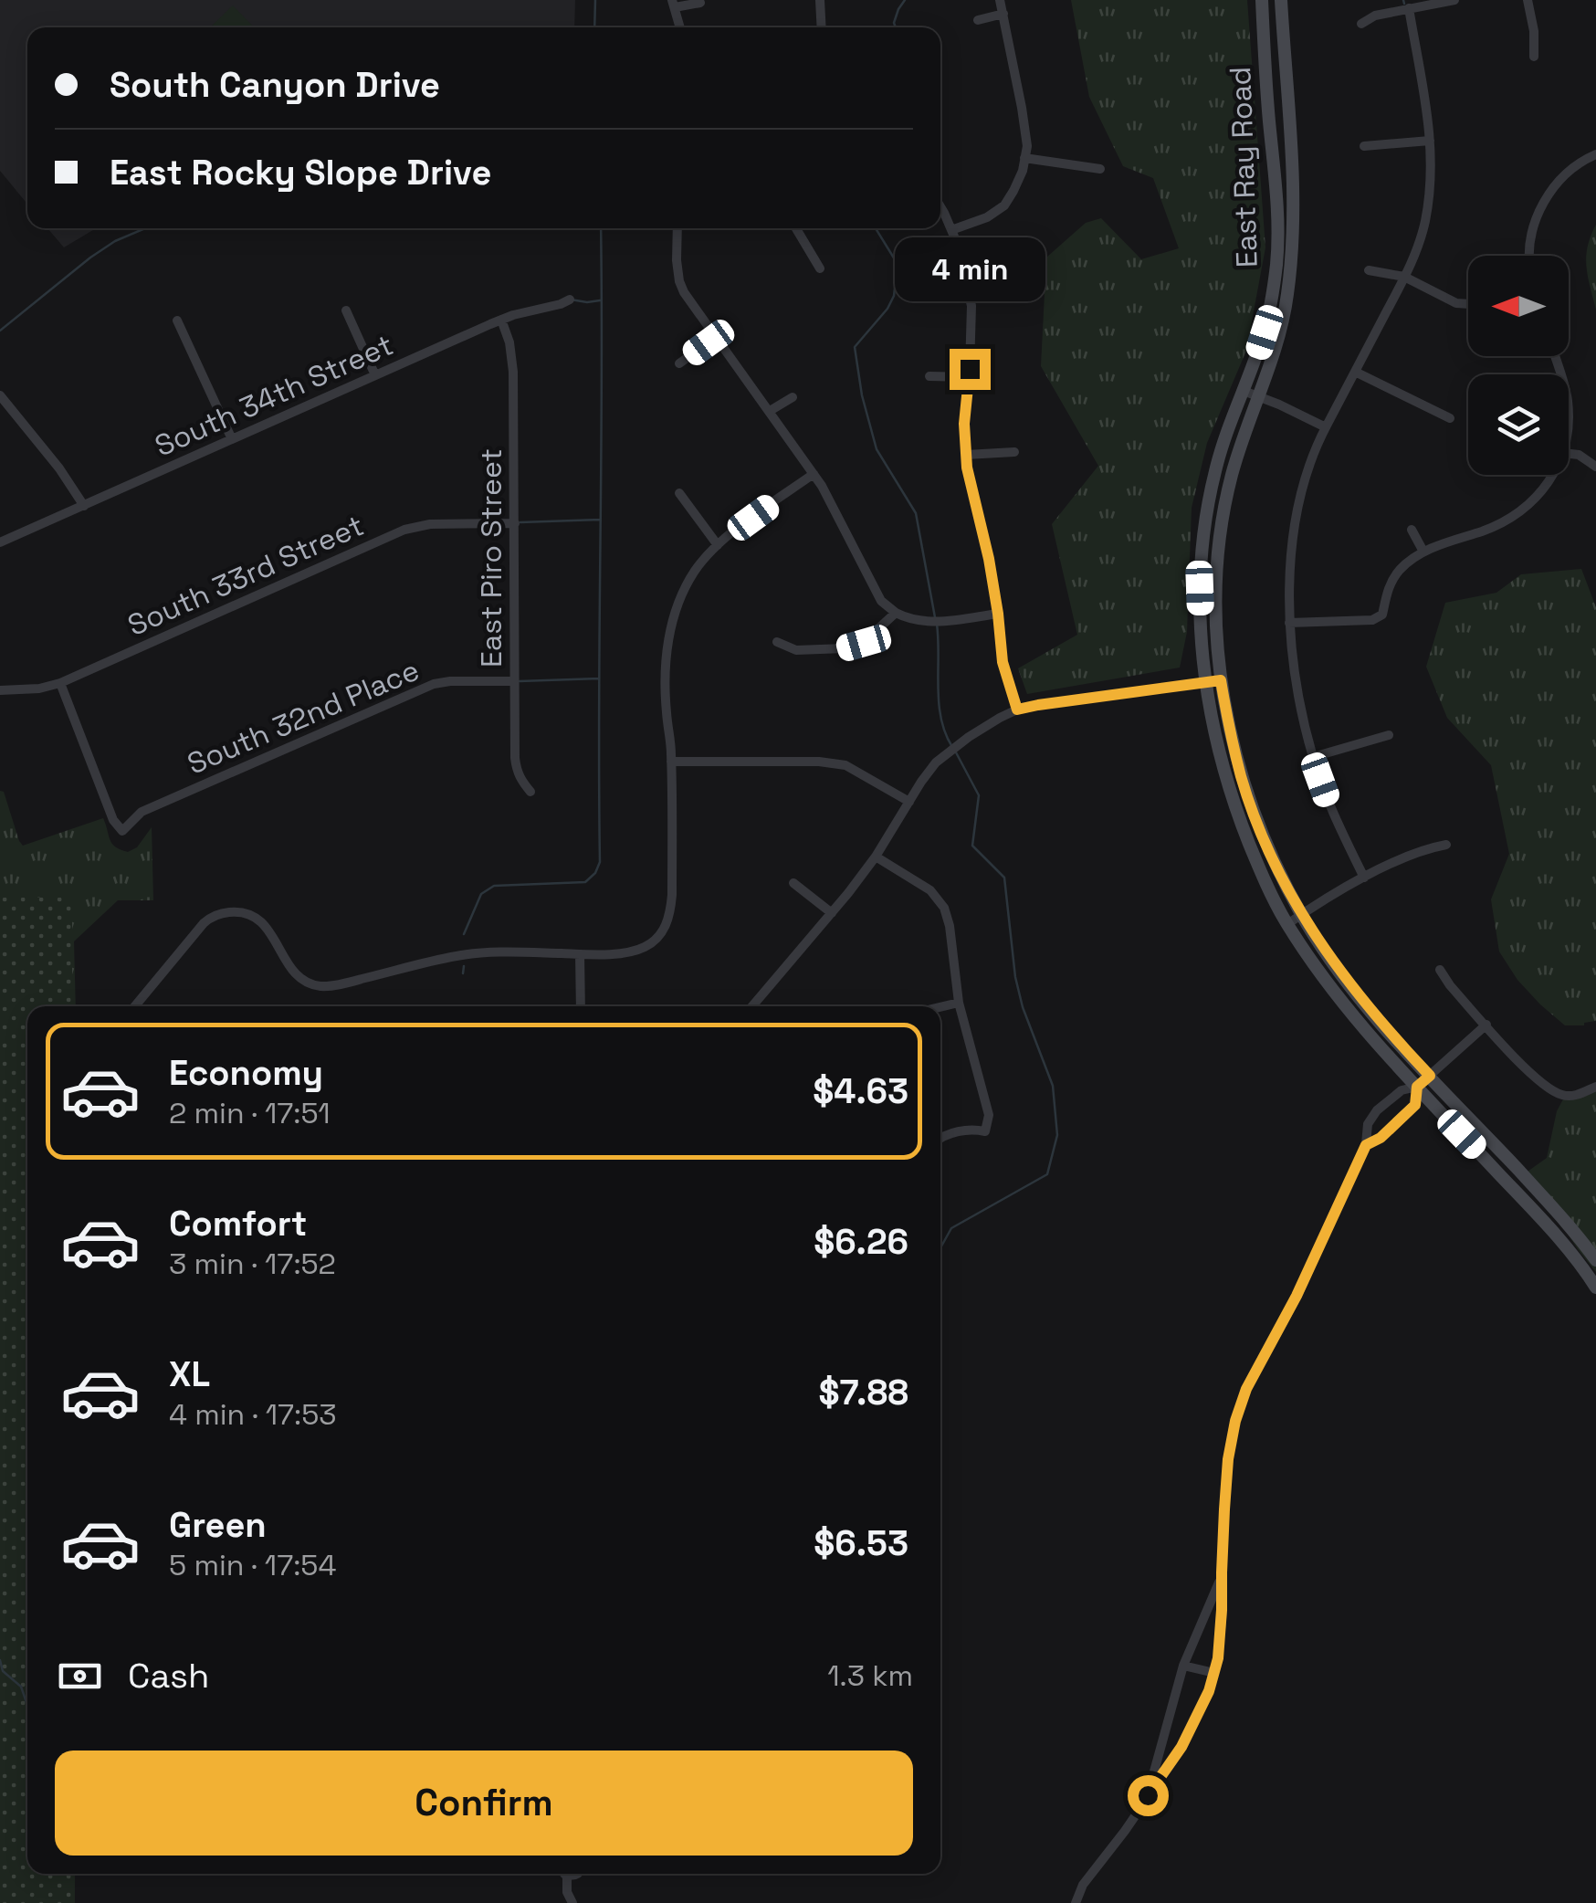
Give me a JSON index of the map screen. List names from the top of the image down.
{
  "streets": {
    "main road": ["East Ray Road"],
    "street": [
      "South 34th Street",
      "East Piro Street",
      "South 33rd Street",
      "South 32nd Place"
    ]
  },
  "crossings": [
    ["South 34th Street", "East Piro Street"],
    ["East Piro Street", "South 33rd Street"],
    ["East Piro Street", "South 32nd Place"],
    ["South 33rd Street", "South 32nd Place"]
  ],
  "north": "left",
  "page": {
    "banner": ["South Canyon Drive", "East Rocky Slope Drive"],
    "bubble": "4 min",
    "list": [
      {
        "name": "Economy",
        "note": "2 min · 17:51",
        "value": "$4.63"
      },
      {
        "name": "Comfort",
        "note": "3 min · 17:52",
        "value": "$6.26"
      },
      {
        "name": "XL",
        "note": "4 min · 17:53",
        "value": "$7.88"
      },
      {
        "name": "Green",
        "note": "5 min · 17:54",
        "value": "$6.53"
      }
    ],
    "pay": ["Cash", "1.3 km"],
    "buttons": "Confirm"
  }
}
